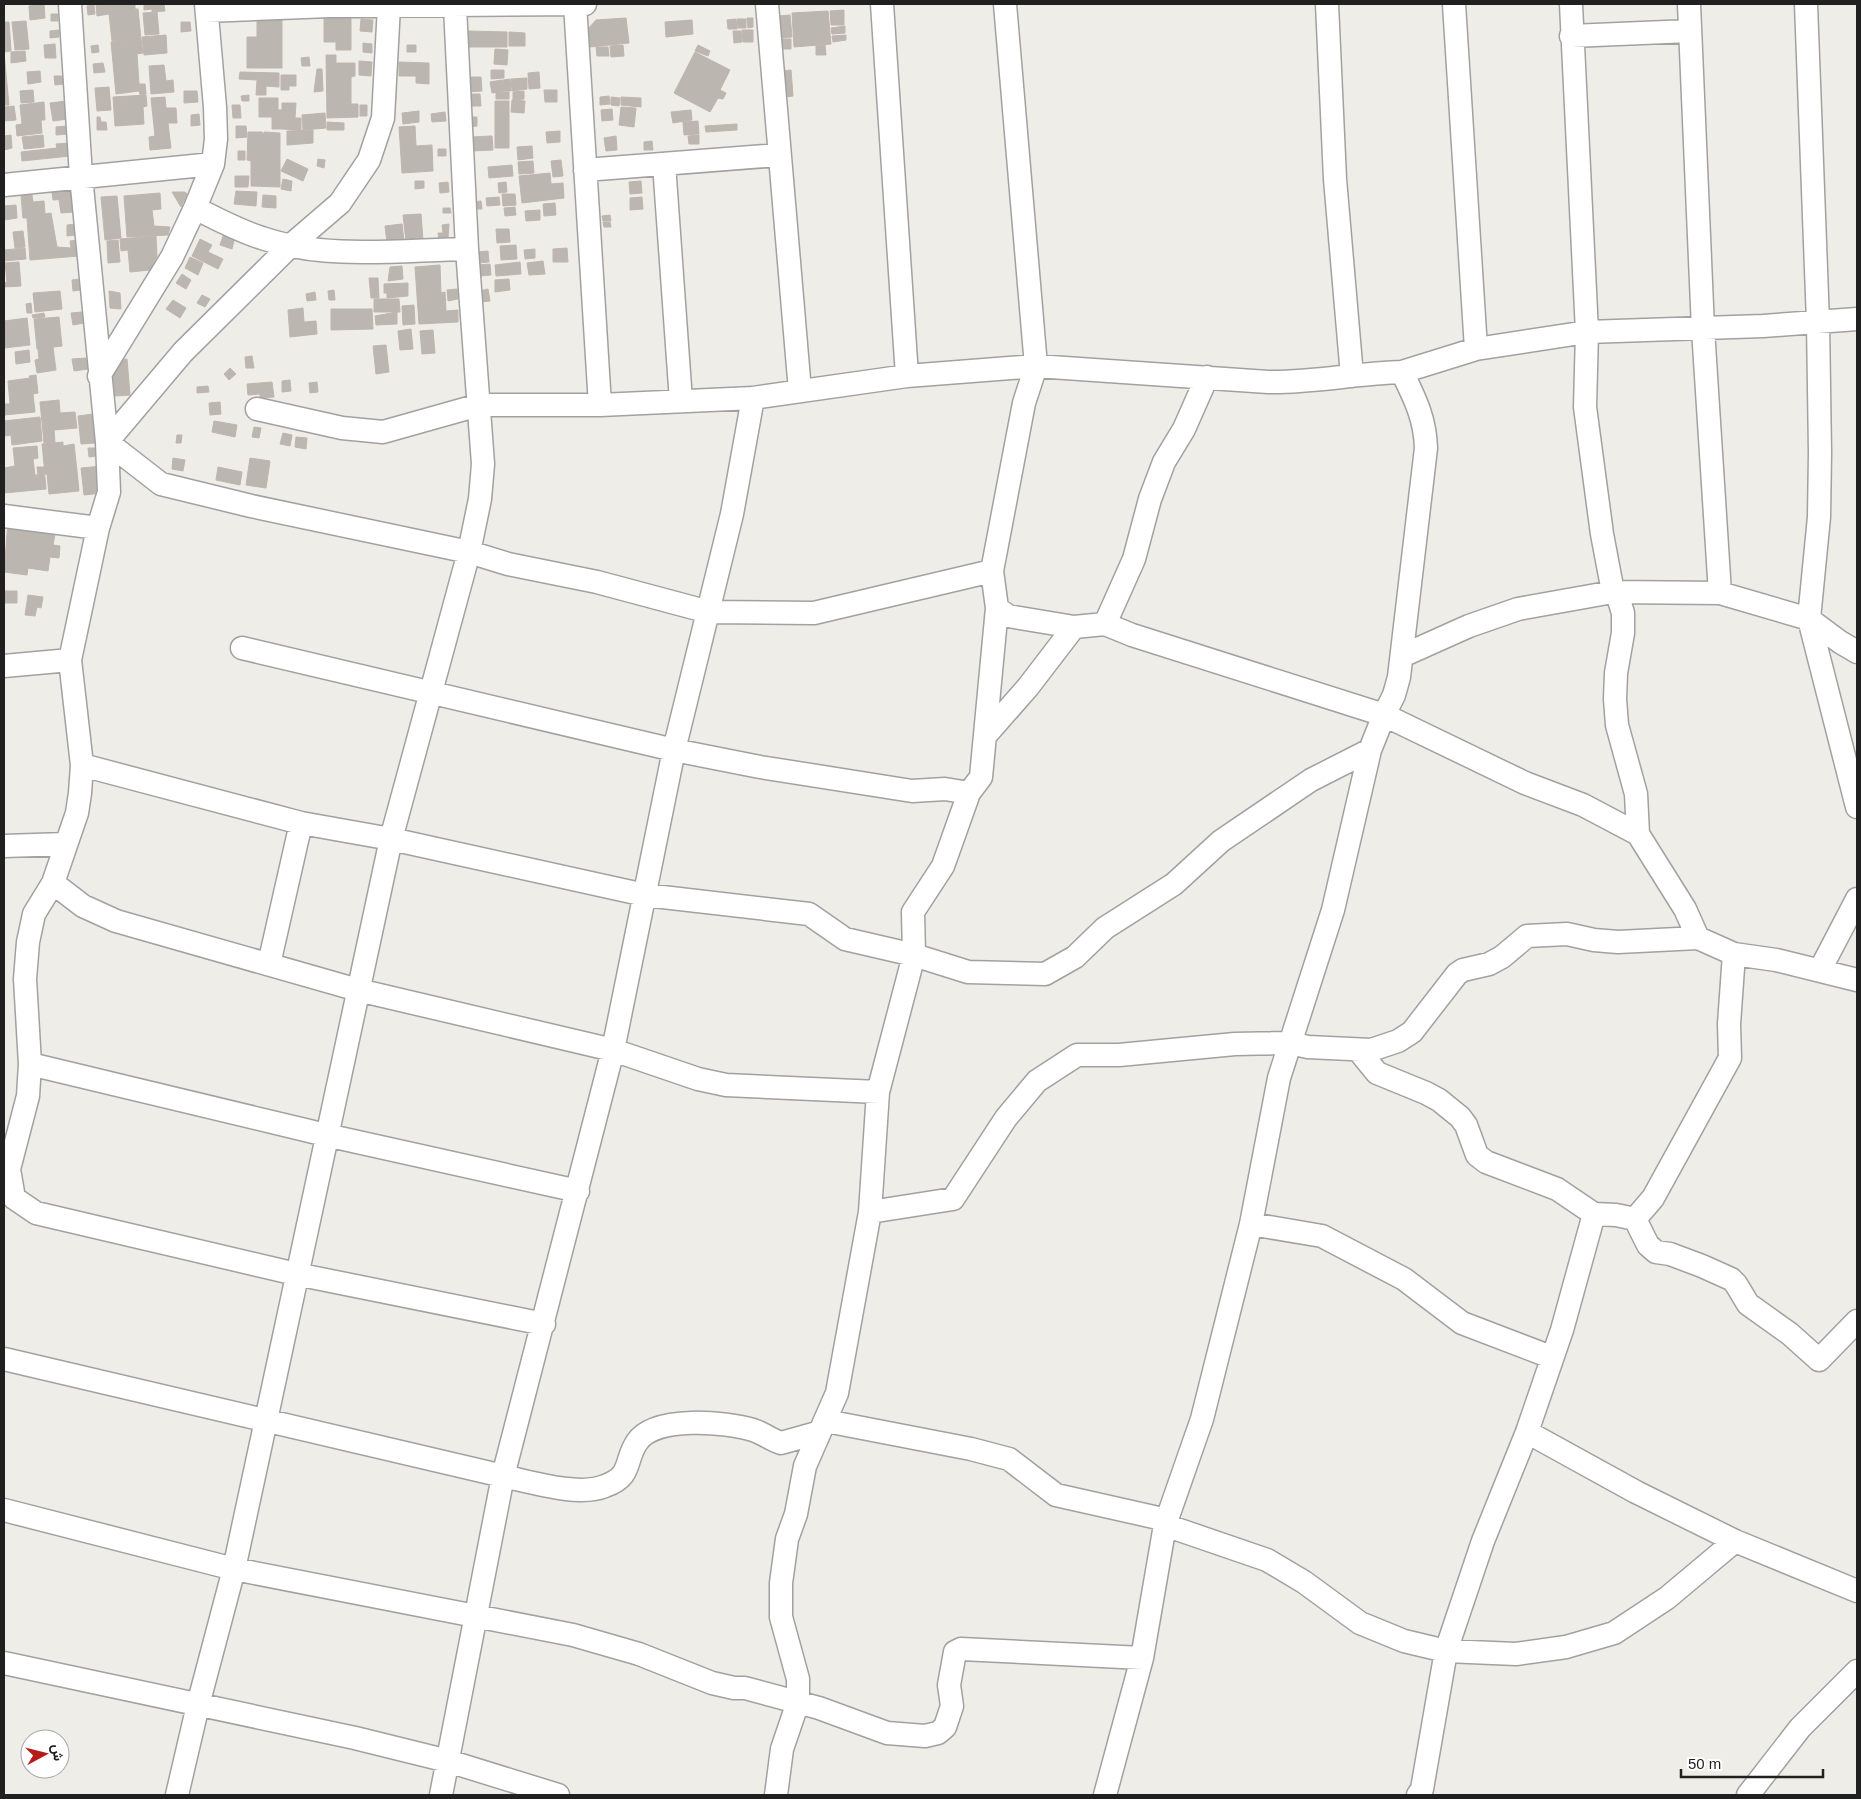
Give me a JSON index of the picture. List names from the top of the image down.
{
  "scale_bar": "50 m",
  "north": "right"
}
